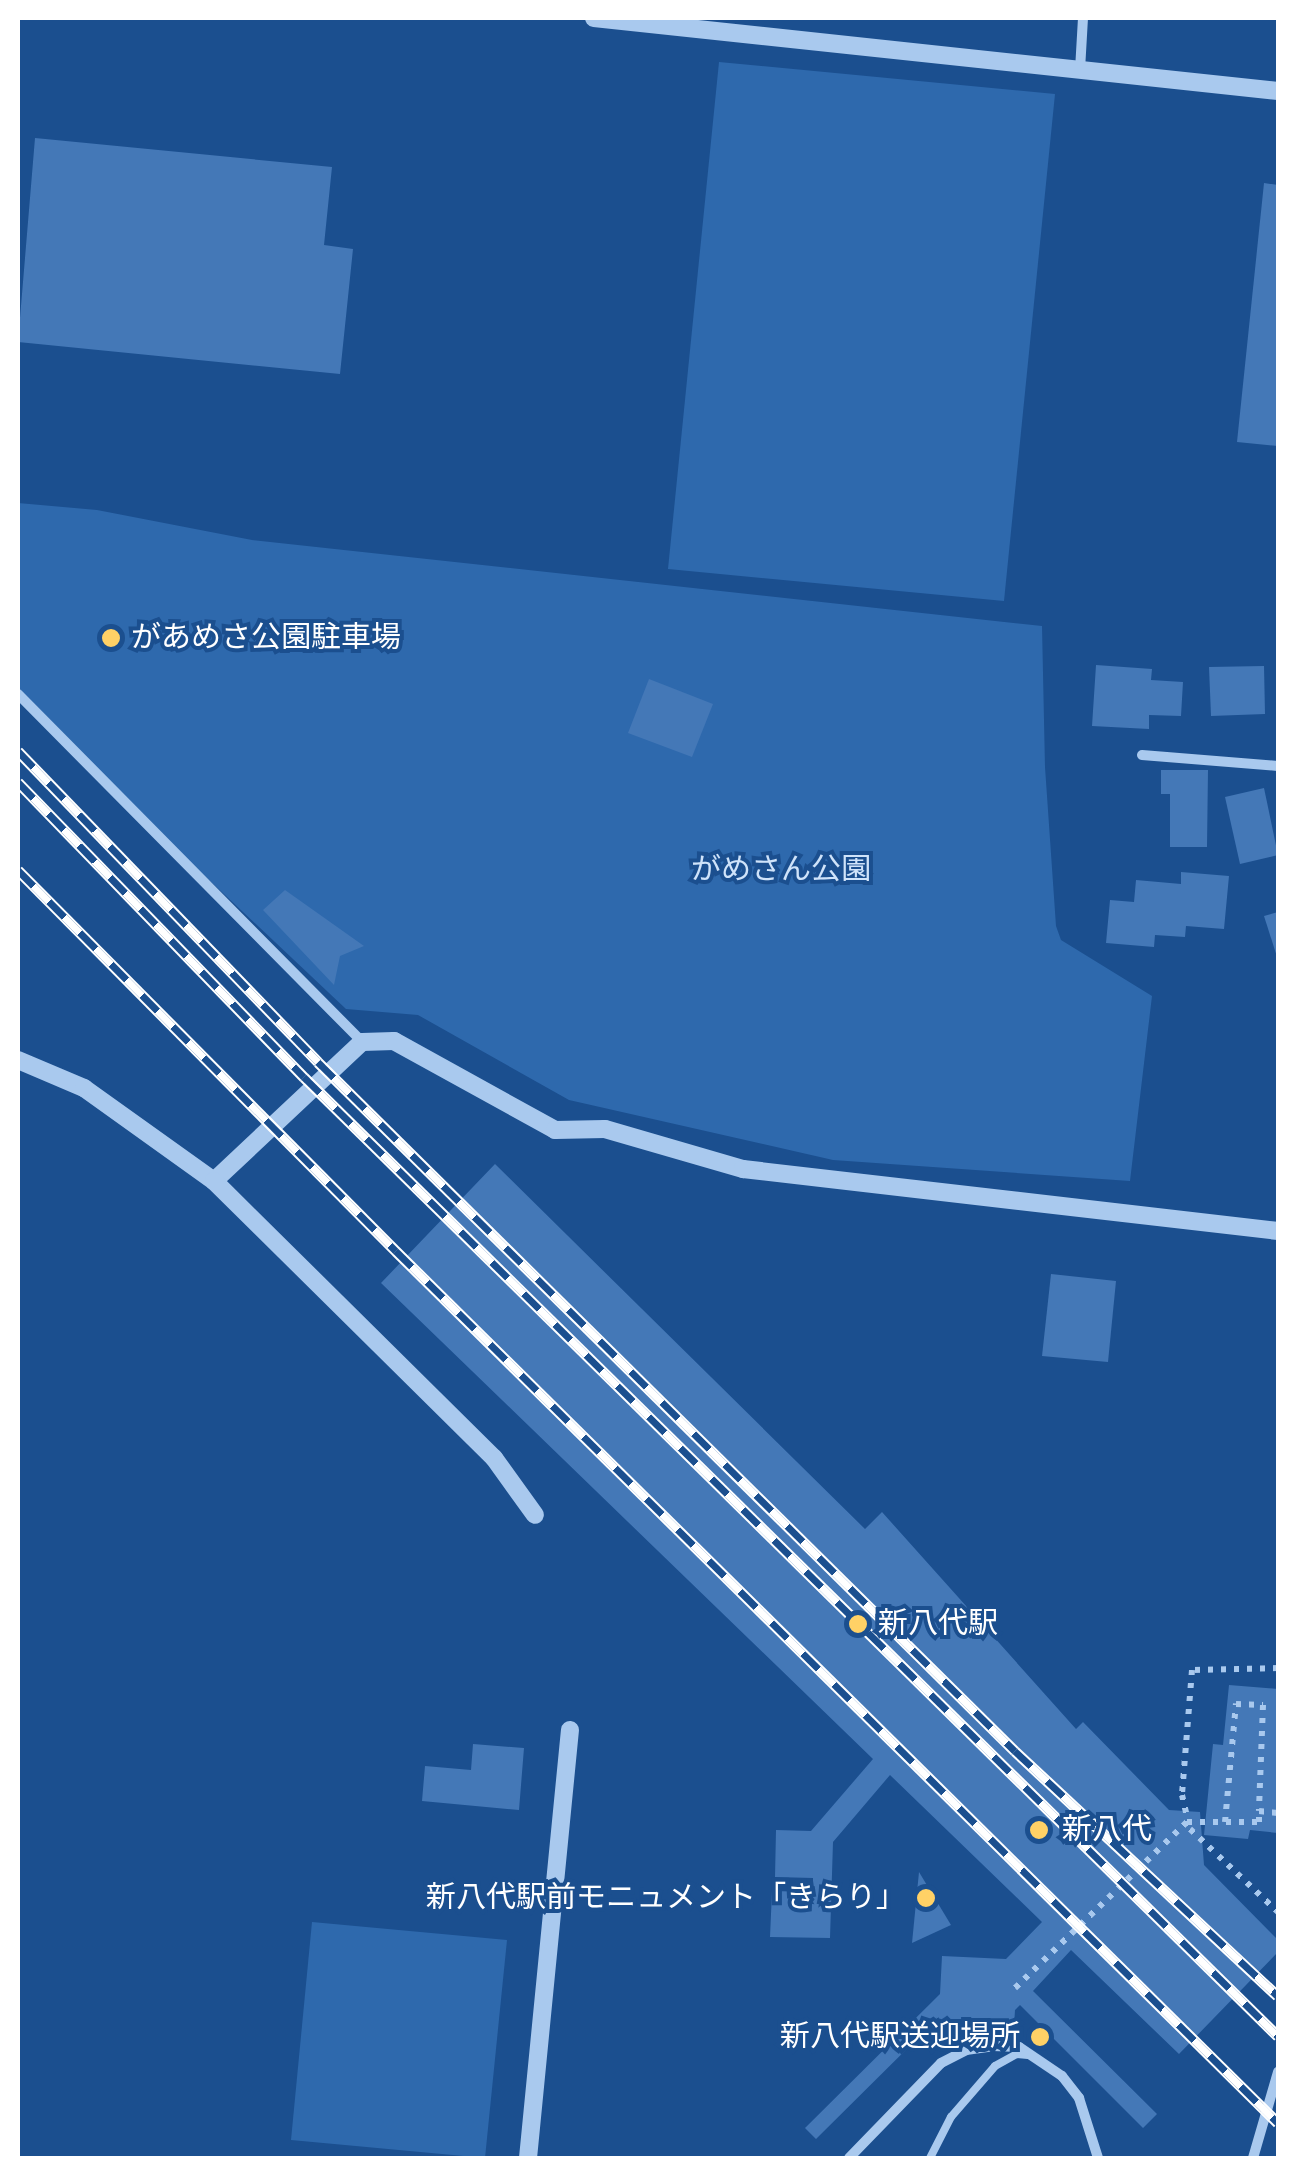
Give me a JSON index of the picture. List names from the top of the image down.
{
  "parks": ["がめさん公園"],
  "places": [
    "があめさ公園駐車場",
    "新八代駅",
    "新八代",
    "新八代駅前モニュメント「きらり」",
    "新八代駅送迎場所"
  ]
}
